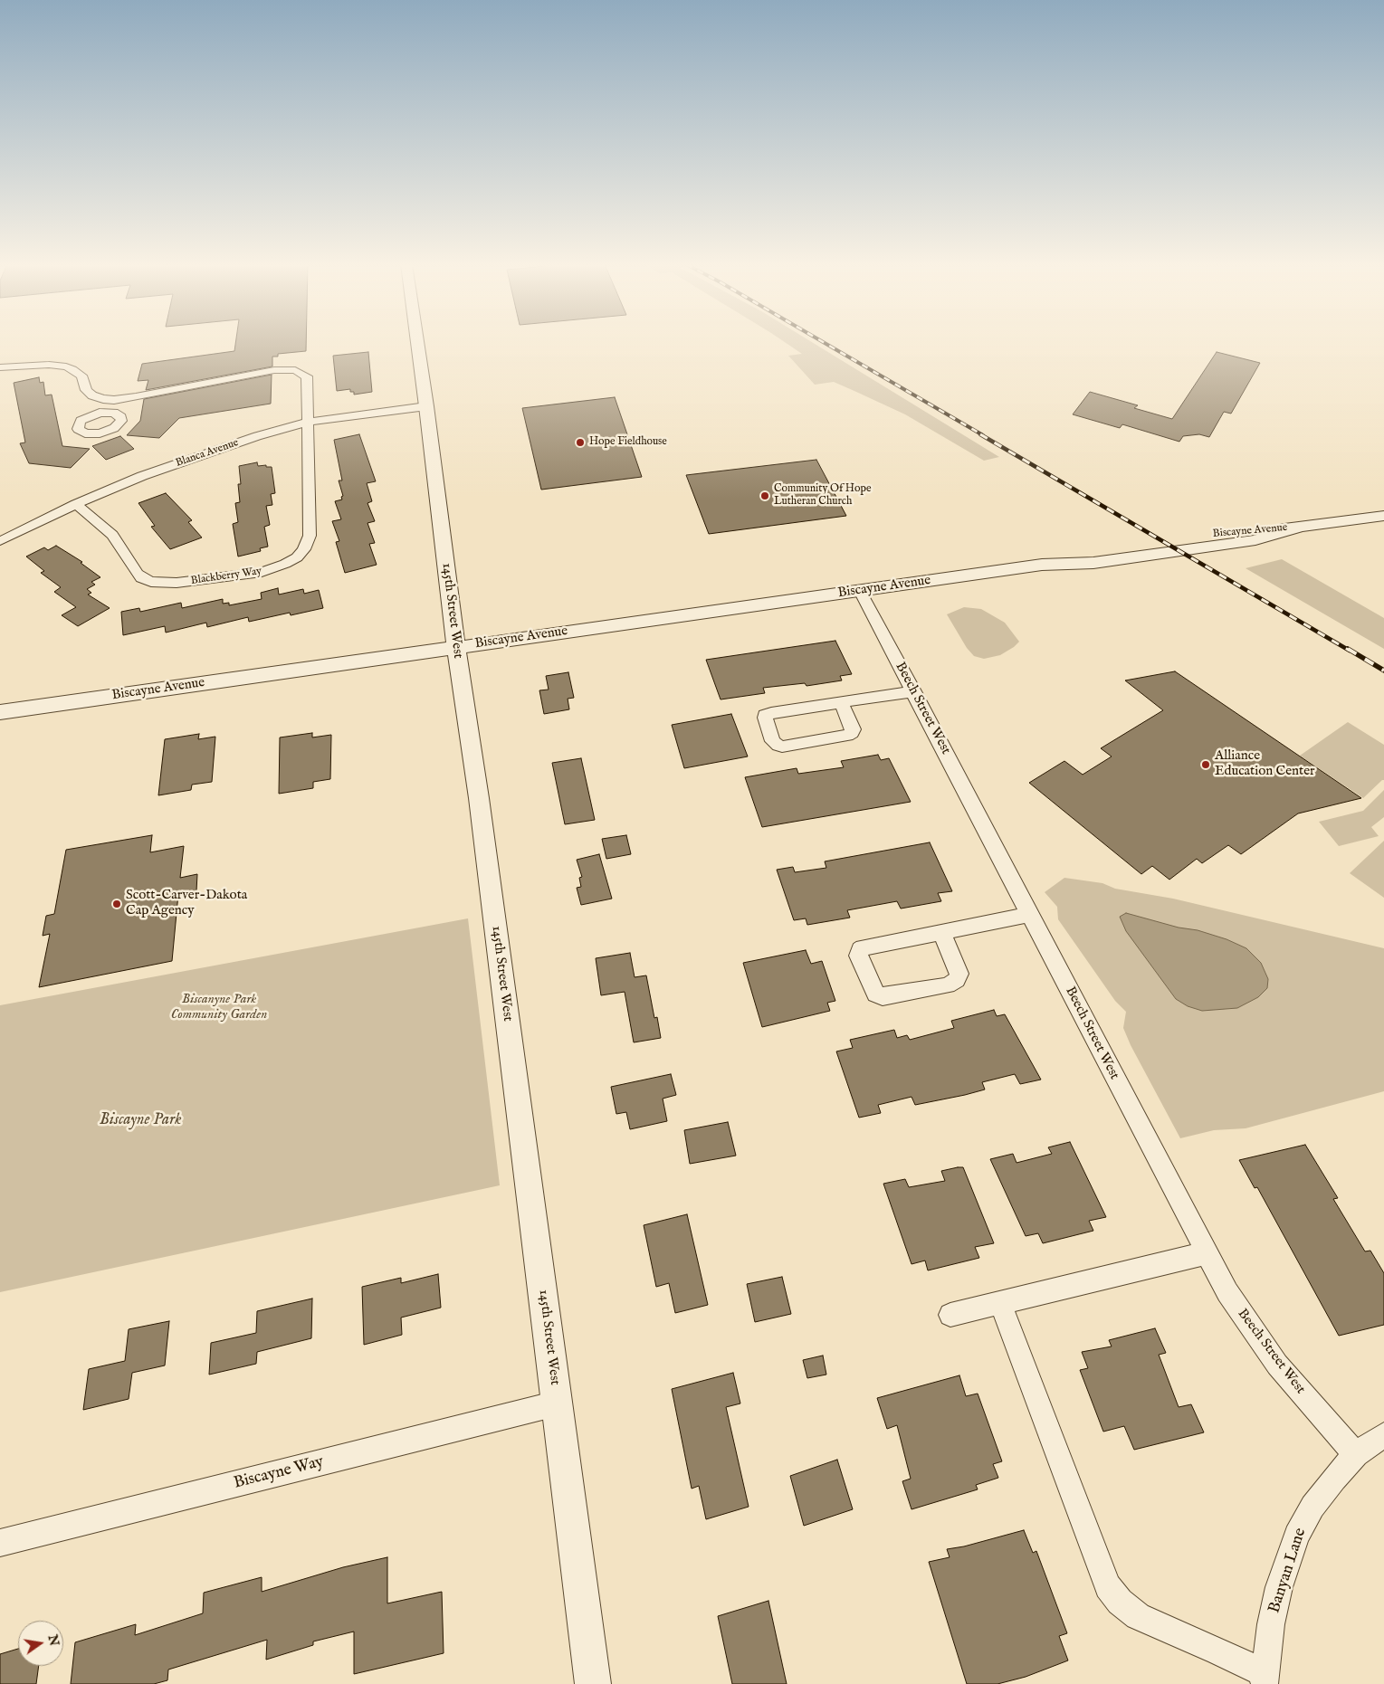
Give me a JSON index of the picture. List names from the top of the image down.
{
  "streets": {
    "street": [
      "Blanca Avenue",
      "Biscayne Avenue",
      "Blackberry Way",
      "145th Street West",
      "Beech Street West",
      "Biscayne Way",
      "Banyan Lane"
    ]
  },
  "crossings": [
    ["Blanca Avenue", "Blackberry Way"],
    ["Blanca Avenue", "145th Street West"],
    ["Biscayne Avenue", "145th Street West"],
    ["Biscayne Avenue", "Beech Street West"],
    ["145th Street West", "Biscayne Way"],
    ["Beech Street West", "Banyan Lane"]
  ],
  "parks": ["Biscanyne Park Community Garden", "Biscayne Park"],
  "places": [
    "Hope Fieldhouse",
    "Community Of Hope Lutheran Church",
    "Alliance Education Center",
    "Scott-Carver-Dakota Cap Agency"
  ],
  "north": "right"
}
